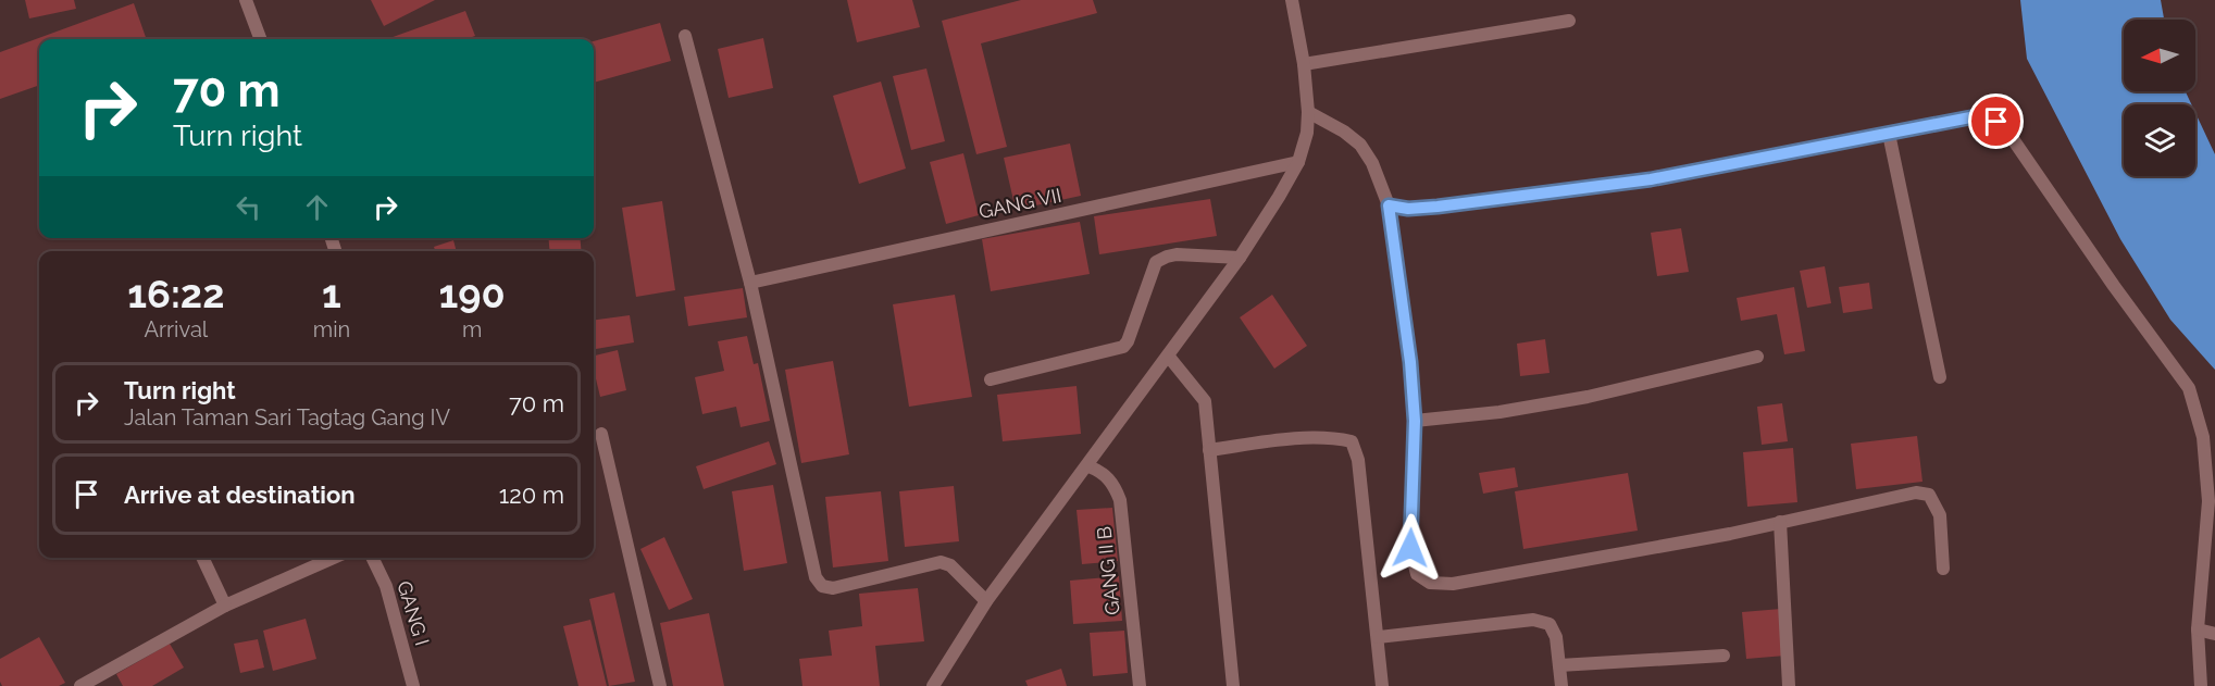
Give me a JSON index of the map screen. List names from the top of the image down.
{
  "streets": {
    "street": ["GANG VII", "GANG II B", "GANG I"]
  },
  "north": "left",
  "page": {
    "turn": ["70 m", "Turn right"],
    "eta": [
      "16:22",
      "Arrival",
      "1",
      "min",
      "190",
      "m"
    ],
    "list": [
      {
        "name": "Turn right",
        "note": "Jalan Taman Sari Tagtag Gang IV",
        "value": "70 m"
      },
      {
        "name": "Arrive at destination",
        "value": "120 m"
      }
    ]
  }
}
